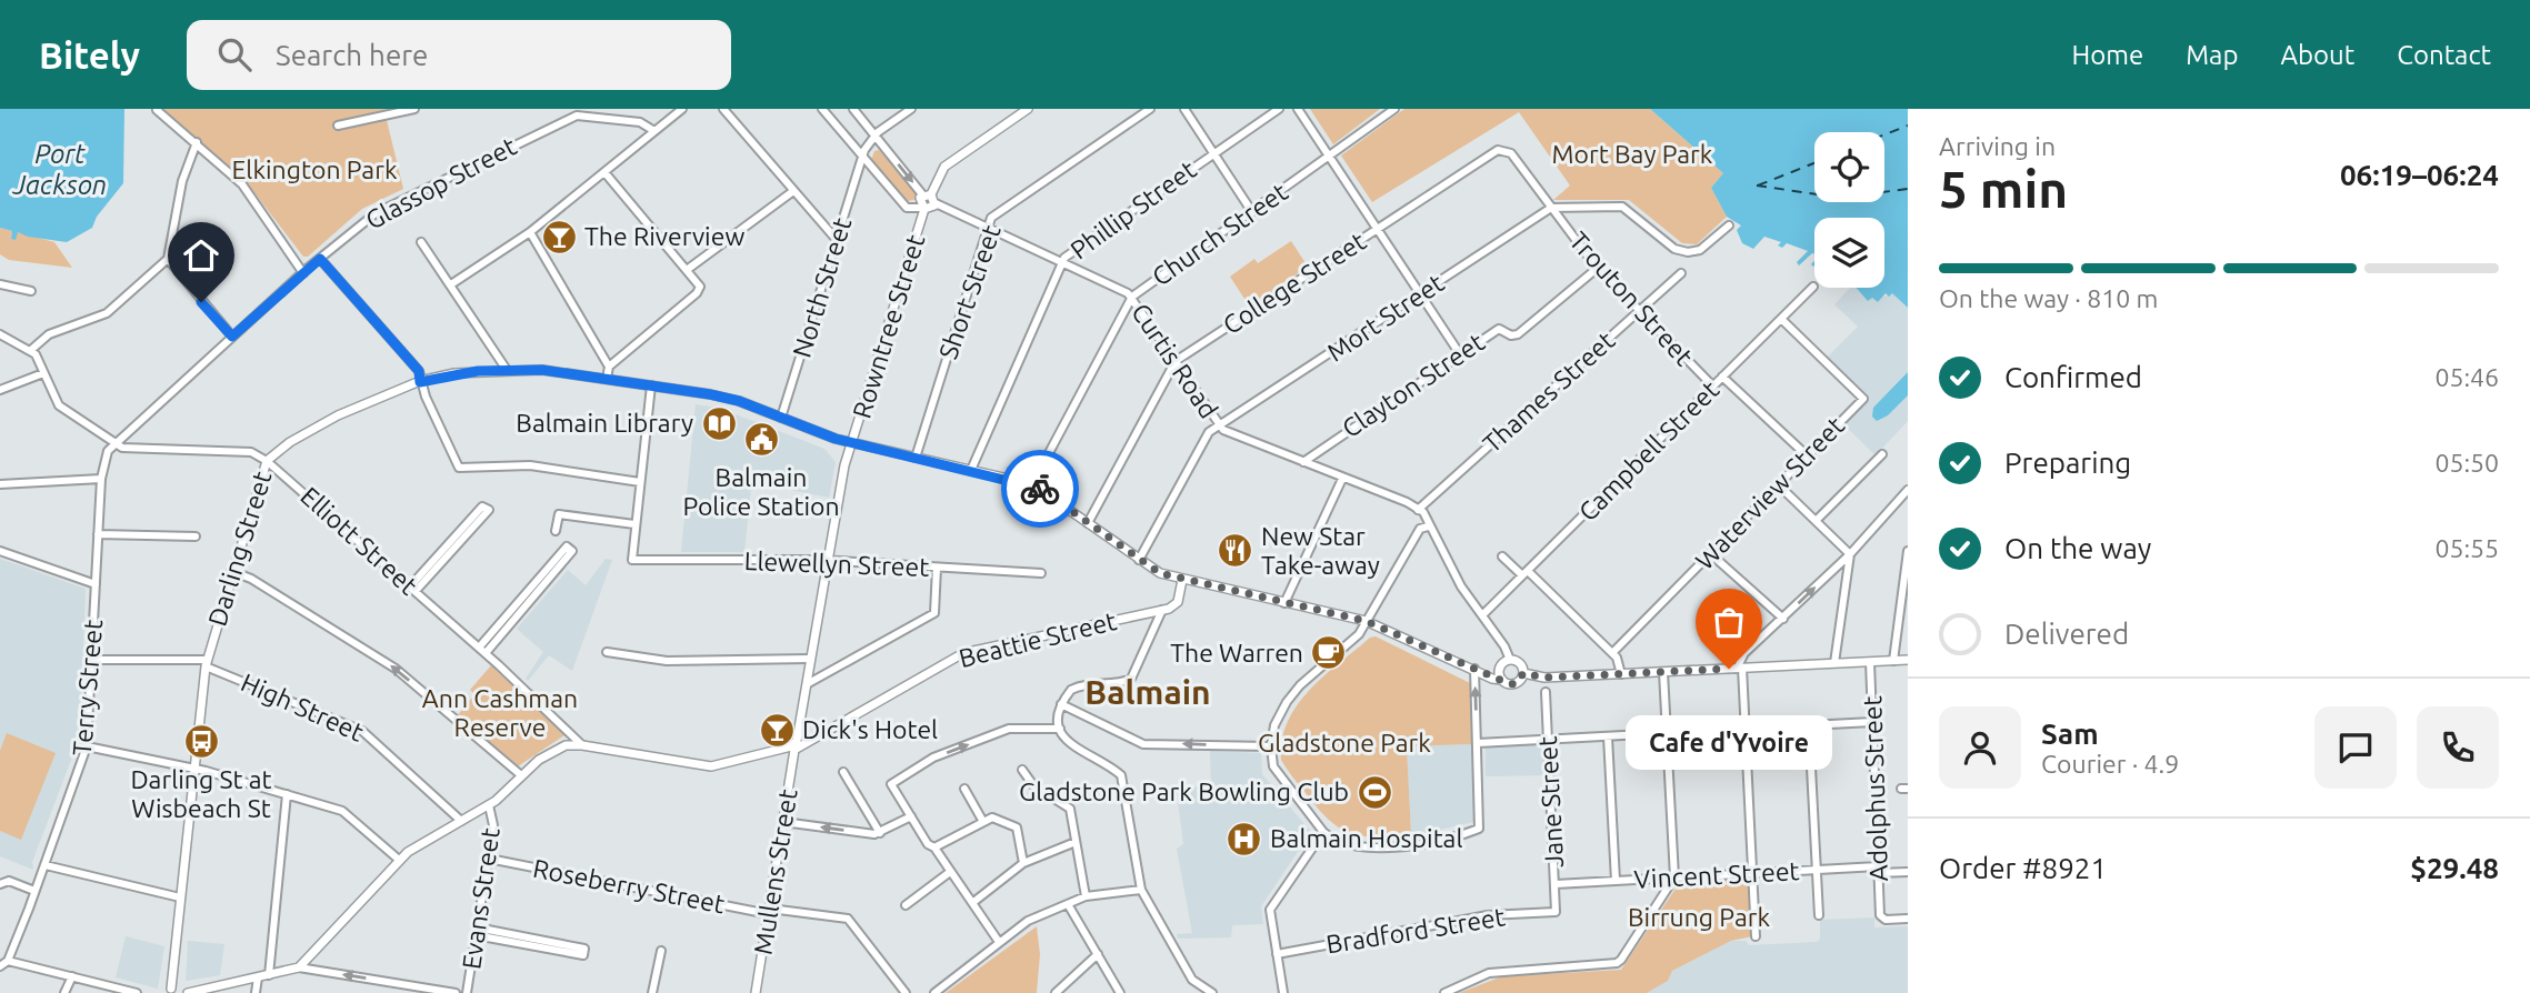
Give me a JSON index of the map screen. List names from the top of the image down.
{
  "streets": {
    "street": [
      "Glassop Street",
      "Phillip Street",
      "Church Street",
      "College Street",
      "North Street",
      "Short Street",
      "Trouton Street",
      "Mort Street",
      "Rowntree Street",
      "Curtis Road",
      "Clayton Street",
      "Thames Street",
      "Campbell Street",
      "Waterview Street",
      "Elliott Street",
      "Darling Street",
      "Llewellyn Street",
      "Beattie Street",
      "Terry Street",
      "High Street",
      "Adolphus Street",
      "Jane Street",
      "Mullens Street",
      "Vincent Street",
      "Roseberry Street",
      "Evans Street",
      "Bradford Street"
    ]
  },
  "crossings": [
    ["Glassop Street", "Elliott Street"],
    ["Glassop Street", "Terry Street"],
    ["Phillip Street", "Curtis Road"],
    ["Phillip Street", "Darling Street"],
    ["Church Street", "Curtis Road"],
    ["Church Street", "Darling Street"],
    ["College Street", "Trouton Street"],
    ["College Street", "Mort Street"],
    ["College Street", "Curtis Road"],
    ["College Street", "Darling Street"],
    ["North Street", "Darling Street"],
    ["Short Street", "Curtis Road"],
    ["Short Street", "Darling Street"],
    ["Trouton Street", "Mort Street"],
    ["Trouton Street", "Clayton Street"],
    ["Trouton Street", "Thames Street"],
    ["Trouton Street", "Campbell Street"],
    ["Mort Street", "Curtis Road"],
    ["Mort Street", "Darling Street"],
    ["Rowntree Street", "Darling Street"],
    ["Rowntree Street", "Llewellyn Street"],
    ["Rowntree Street", "Mullens Street"],
    ["Curtis Road", "Clayton Street"],
    ["Curtis Road", "Thames Street"],
    ["Campbell Street", "Waterview Street"],
    ["Elliott Street", "Darling Street"],
    ["Elliott Street", "Beattie Street"],
    ["Elliott Street", "Terry Street"],
    ["Darling Street", "High Street"],
    ["Llewellyn Street", "Mullens Street"],
    ["Beattie Street", "High Street"],
    ["Beattie Street", "Mullens Street"],
    ["Beattie Street", "Evans Street"],
    ["Adolphus Street", "Vincent Street"],
    ["Jane Street", "Vincent Street"],
    ["Jane Street", "Bradford Street"],
    ["Mullens Street", "Roseberry Street"],
    ["Roseberry Street", "Evans Street"]
  ],
  "districts": ["Balmain"],
  "water": ["Port Jackson"],
  "parks": [
    "Mort Bay Park",
    "Elkington Park",
    "Ann Cashman Reserve",
    "Gladstone Park",
    "Birrung Park"
  ],
  "places": {
    "bar": ["The Riverview", "Dick's Hotel"],
    "library": ["Balmain Library"],
    "public building": ["Balmain Police Station"],
    "restaurant": ["New Star Take-away"],
    "cafe": ["The Warren"],
    "other": ["Cafe d'Yvoire"],
    "bus stop": ["Darling St at Wisbeach St"],
    "sports": ["Gladstone Park Bowling Club"],
    "hospital": ["Balmain Hospital"]
  },
  "page": {
    "header": "Bitely",
    "search": "Search here",
    "nav": [
      "Home",
      "Map",
      "About",
      "Contact"
    ],
    "heading": ["5 min", "Arriving in", "06:19–06:24"],
    "panel": [
      "Sam",
      "Courier · 4.9",
      "Order #8921",
      "$29.48"
    ],
    "bar": "On the way · 810 m",
    "list": [
      ["Confirmed", "05:46"],
      ["Preparing", "05:50"],
      ["On the way", "05:55"],
      "Delivered"
    ],
    "bubble": "Cafe d'Yvoire"
  }
}
